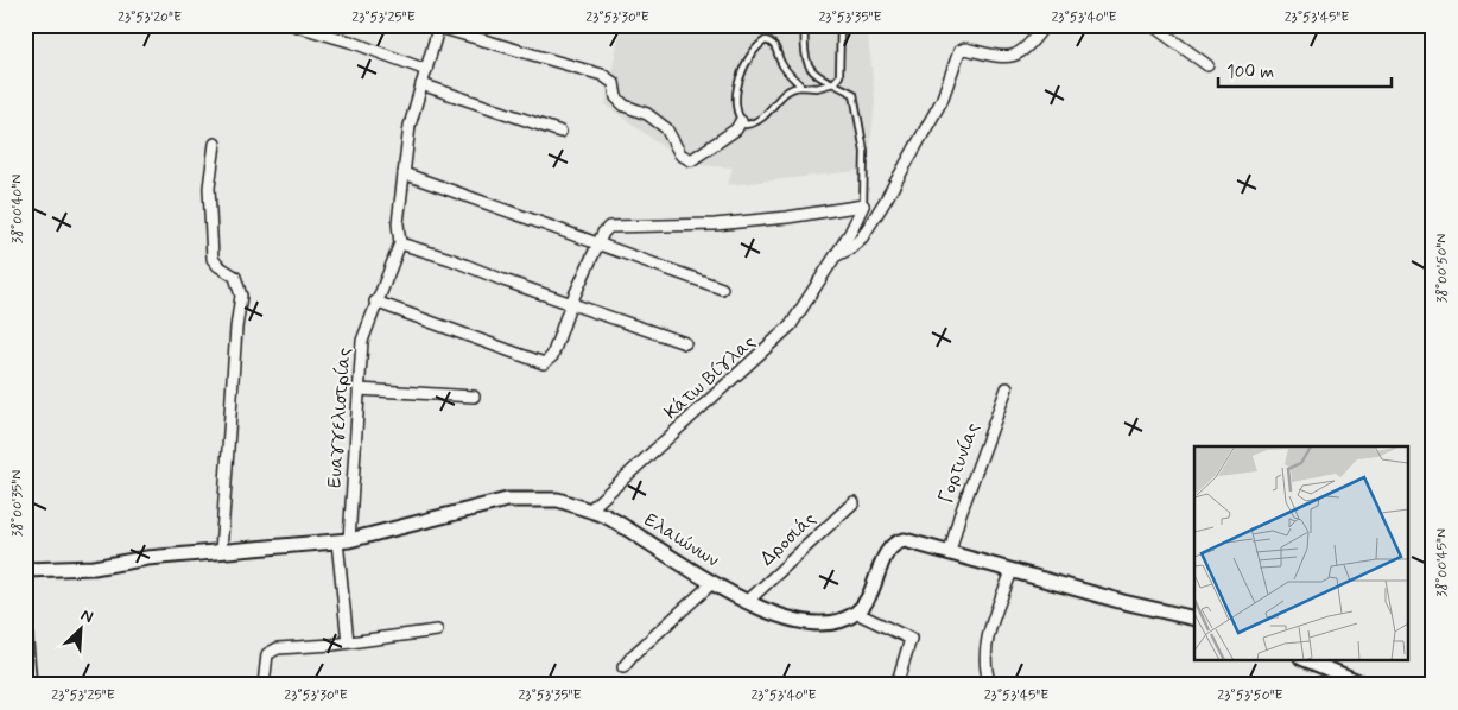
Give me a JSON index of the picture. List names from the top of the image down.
{
  "streets": {
    "main road": ["Ελαιώνων"],
    "street": [
      "Κάτω Βίγλας",
      "Ευαγγελιστρίας",
      "Γορτυνίας",
      "Δροσιάς"
    ]
  },
  "crossings": [
    ["Κάτω Βίγλας", "Ελαιώνων"],
    ["Ευαγγελιστρίας", "Ελαιώνων"],
    ["Δροσιάς", "Ελαιώνων"]
  ],
  "scale_bar": "100 m",
  "north": "top right",
  "coordinates": [
    "23°53'20\"E",
    "23°53'25\"E",
    "23°53'30\"E",
    "23°53'35\"E",
    "23°53'40\"E",
    "23°53'45\"E",
    "38°00'40\"N",
    "38°00'50\"N",
    "38°00'35\"N",
    "38°00'45\"N",
    "23°53'50\"E"
  ]
}
